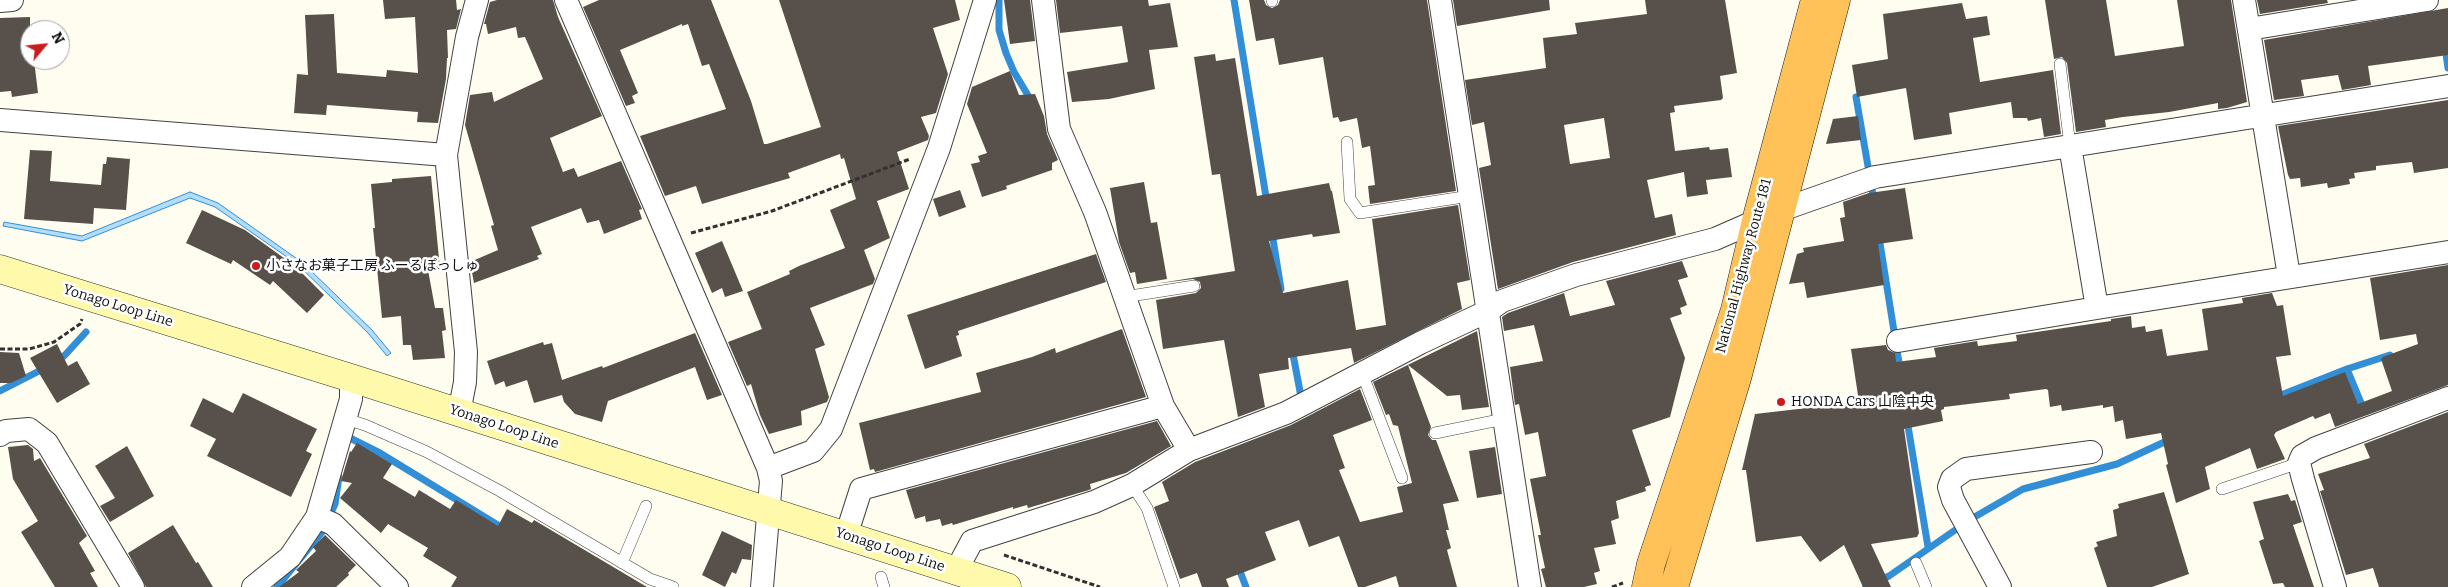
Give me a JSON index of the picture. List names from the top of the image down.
{
  "streets": {
    "highway": ["National Highway Route 181"],
    "main road": ["Yonago Loop Line"]
  },
  "places": ["小さなお菓子工房 ふーるぽっしゅ", "HONDA Cars 山陰中央"],
  "north": "top right"
}
